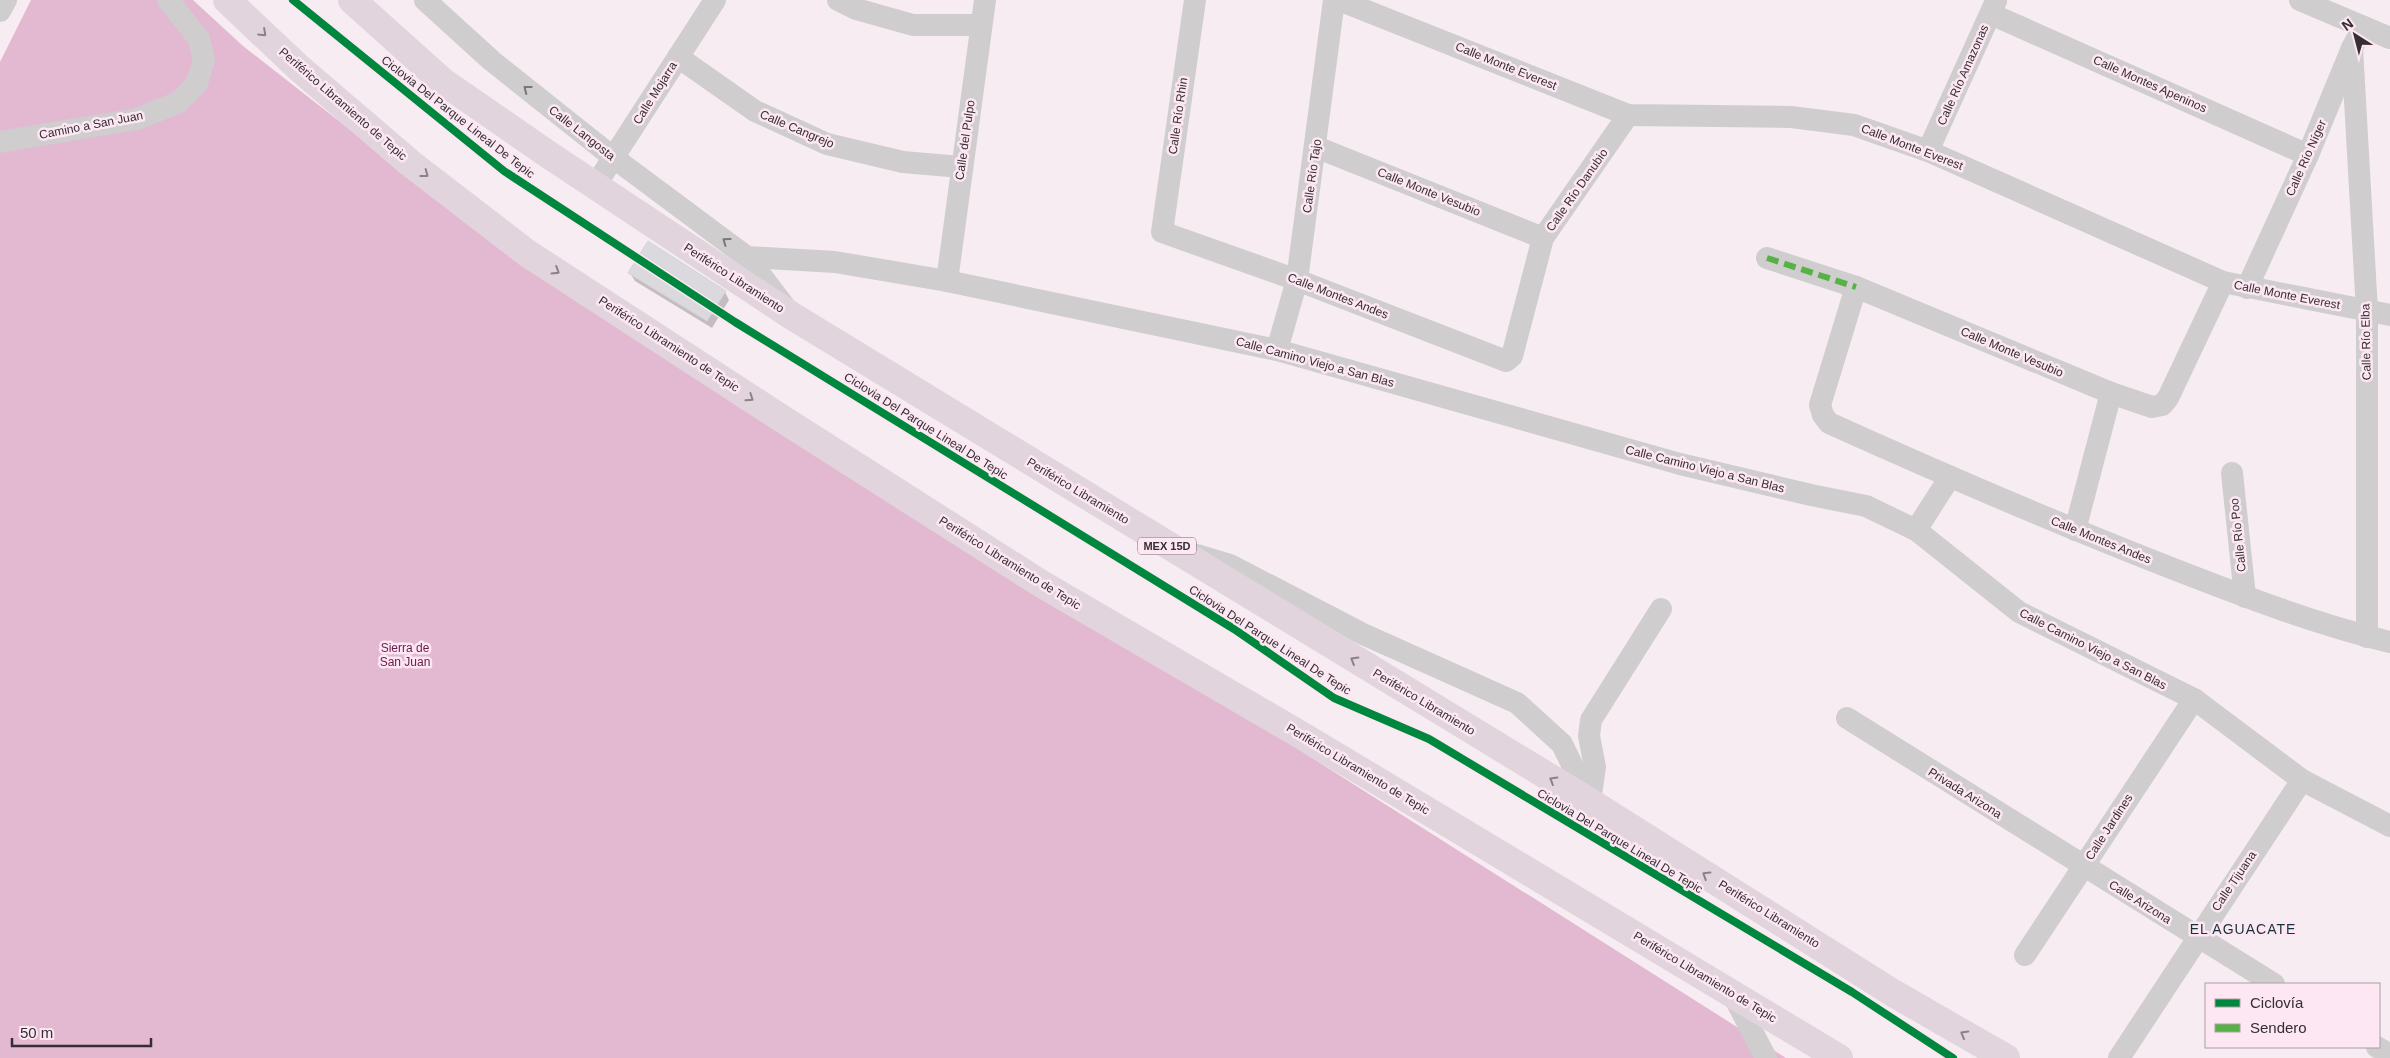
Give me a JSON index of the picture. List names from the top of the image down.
{
  "streets": {
    "highway": ["Periférico Libramiento de Tepic", "Periférico Libramiento", "MEX 15D"],
    "street": [
      "Calle Monte Everest",
      "Calle Río Amazonas",
      "Calle Montes Apeninos",
      "Calle Mojarra",
      "Calle Río Rhin",
      "Camino a San Juan",
      "Calle Cangrejo",
      "Calle Langosta",
      "Calle del Pulpo",
      "Calle Río Níger",
      "Calle Río Tajo",
      "Calle Río Danubio",
      "Calle Monte Vesubio",
      "Calle Montes Andes",
      "Calle Río Elba",
      "Calle Camino Viejo a San Blas",
      "Calle Río Poo",
      "Privada Arizona",
      "Calle Jardines",
      "Calle Tijuana",
      "Calle Arizona"
    ],
    "cycle path": ["Ciclovia Del Parque Lineal De Tepic"]
  },
  "crossings": [
    ["Calle Monte Everest", "Calle Río Amazonas"],
    ["Calle Monte Everest", "Calle Río Níger"],
    ["Calle Monte Everest", "Calle Río Danubio"],
    ["Calle Monte Everest", "Calle Monte Vesubio"],
    ["Calle Monte Everest", "Calle Río Elba"],
    ["Calle Río Amazonas", "Calle Montes Apeninos"],
    ["Calle Montes Apeninos", "Calle Río Níger"],
    ["Calle Mojarra", "Calle Cangrejo"],
    ["Calle Mojarra", "Calle Langosta"],
    ["Calle Mojarra", "Periférico Libramiento"],
    ["Calle Río Rhin", "Calle Montes Andes"],
    ["Calle Cangrejo", "Calle del Pulpo"],
    ["Calle Langosta", "Periférico Libramiento"],
    ["Calle del Pulpo", "Calle Camino Viejo a San Blas"],
    ["Calle Río Níger", "Calle Río Elba"],
    ["Calle Río Tajo", "Calle Monte Vesubio"],
    ["Calle Río Tajo", "Calle Montes Andes"],
    ["Calle Río Tajo", "Calle Camino Viejo a San Blas"],
    ["Calle Río Danubio", "Calle Monte Vesubio"],
    ["Calle Río Danubio", "Calle Montes Andes"],
    ["Calle Monte Vesubio", "Calle Montes Andes"],
    ["Calle Montes Andes", "Calle Río Elba"],
    ["Calle Montes Andes", "Calle Río Poo"],
    ["Calle Camino Viejo a San Blas", "Calle Jardines"],
    ["Calle Camino Viejo a San Blas", "Calle Tijuana"],
    ["Privada Arizona", "Calle Jardines"],
    ["Privada Arizona", "Calle Arizona"],
    ["Calle Jardines", "Calle Arizona"],
    ["Calle Tijuana", "Calle Arizona"]
  ],
  "one_way": ["Periférico Libramiento de Tepic", "Calle Langosta", "Periférico Libramiento"],
  "districts": ["EL AGUACATE"],
  "parks": ["Sierra de San Juan"],
  "legend": ["Ciclovía", "Sendero"],
  "scale_bar": "50 m",
  "north": "top left"
}
